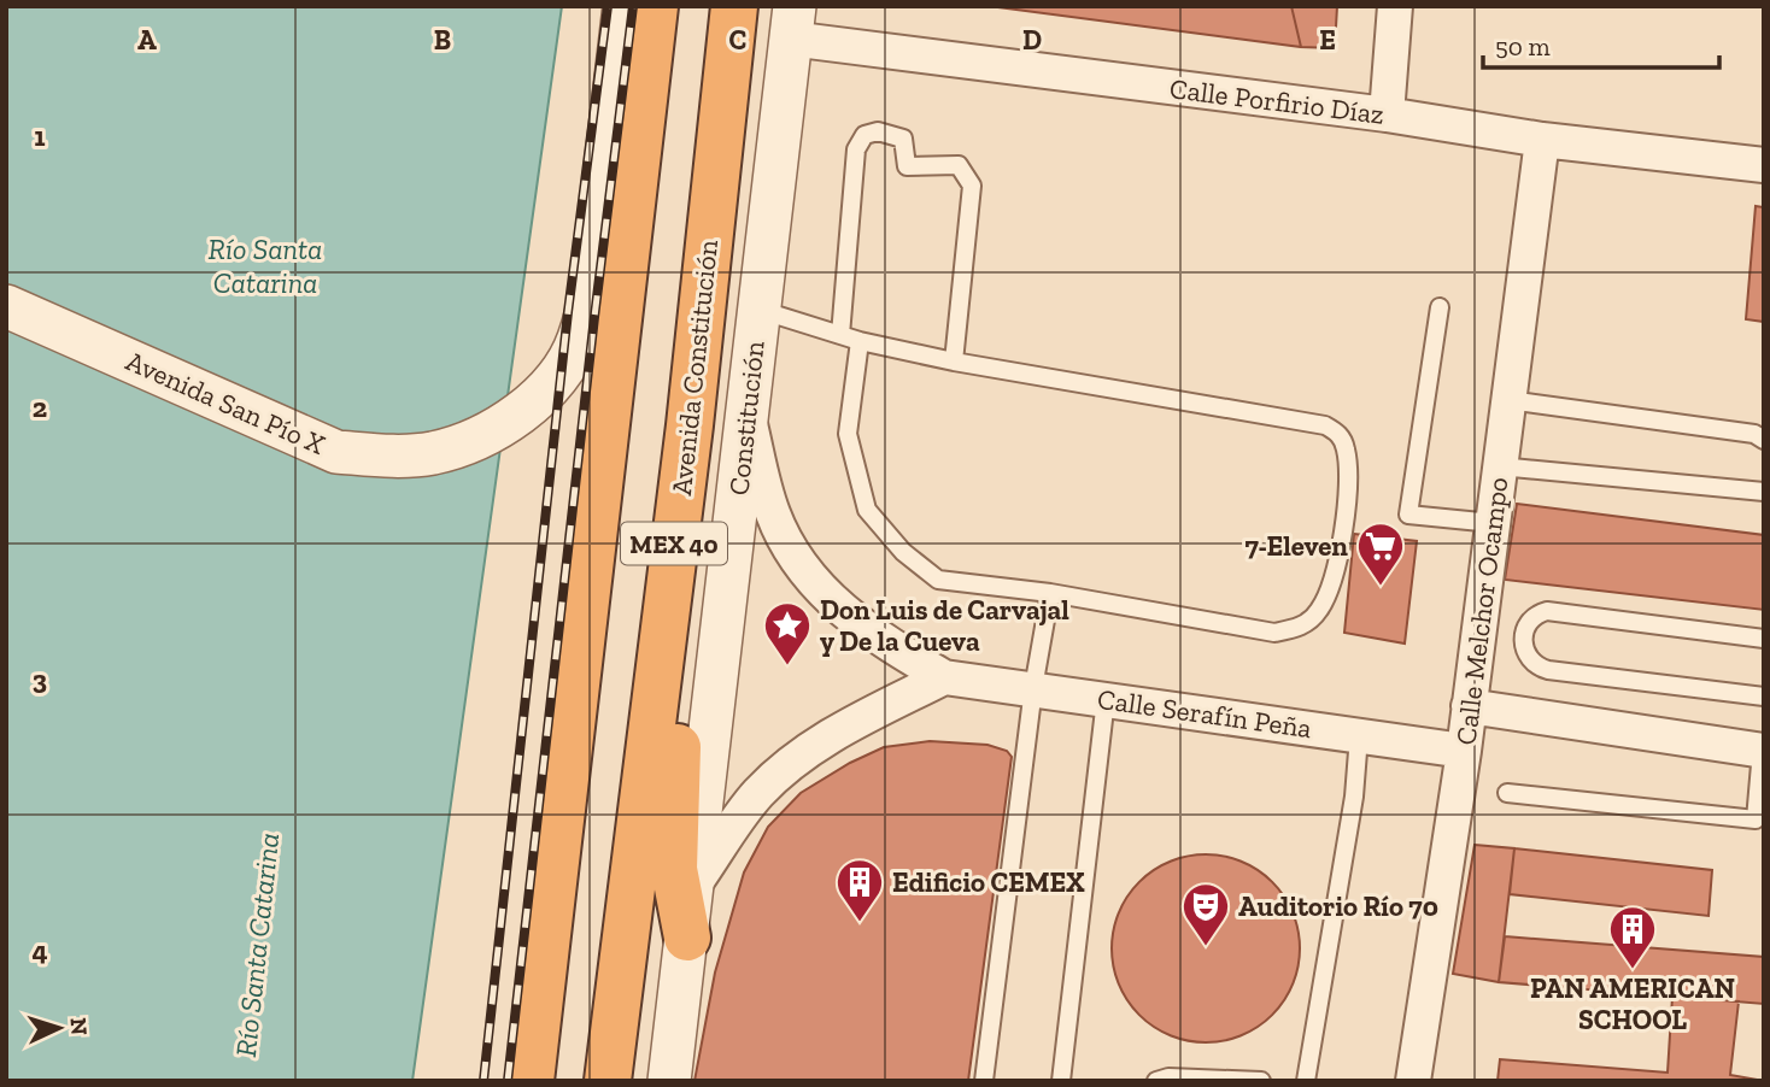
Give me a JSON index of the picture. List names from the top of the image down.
{
  "streets": {
    "highway": ["Avenida Constitución", "MEX 40"],
    "street": [
      "Calle Porfirio Díaz",
      "Avenida San Pío X",
      "Constitución",
      "Calle Melchor Ocampo",
      "Calle Serafín Peña"
    ]
  },
  "crossings": [
    ["Calle Porfirio Díaz", "Constitución"],
    ["Calle Porfirio Díaz", "Calle Melchor Ocampo"],
    ["Constitución", "Calle Serafín Peña"],
    ["Calle Melchor Ocampo", "Calle Serafín Peña"]
  ],
  "water": ["Río Santa Catarina"],
  "places": {
    "supermarket": ["7-Eleven"],
    "place": ["Don Luis de Carvajal y De la Cueva"],
    "building": ["Edificio CEMEX", "PAN AMERICAN SCHOOL"],
    "theatre": ["Auditorio Río 70"]
  },
  "scale_bar": "50 m",
  "north": "right",
  "grid": {
    "columns": [
      "A",
      "B",
      "C",
      "D",
      "E"
    ],
    "rows": [
      "1",
      "2",
      "3",
      "4"
    ]
  }
}
